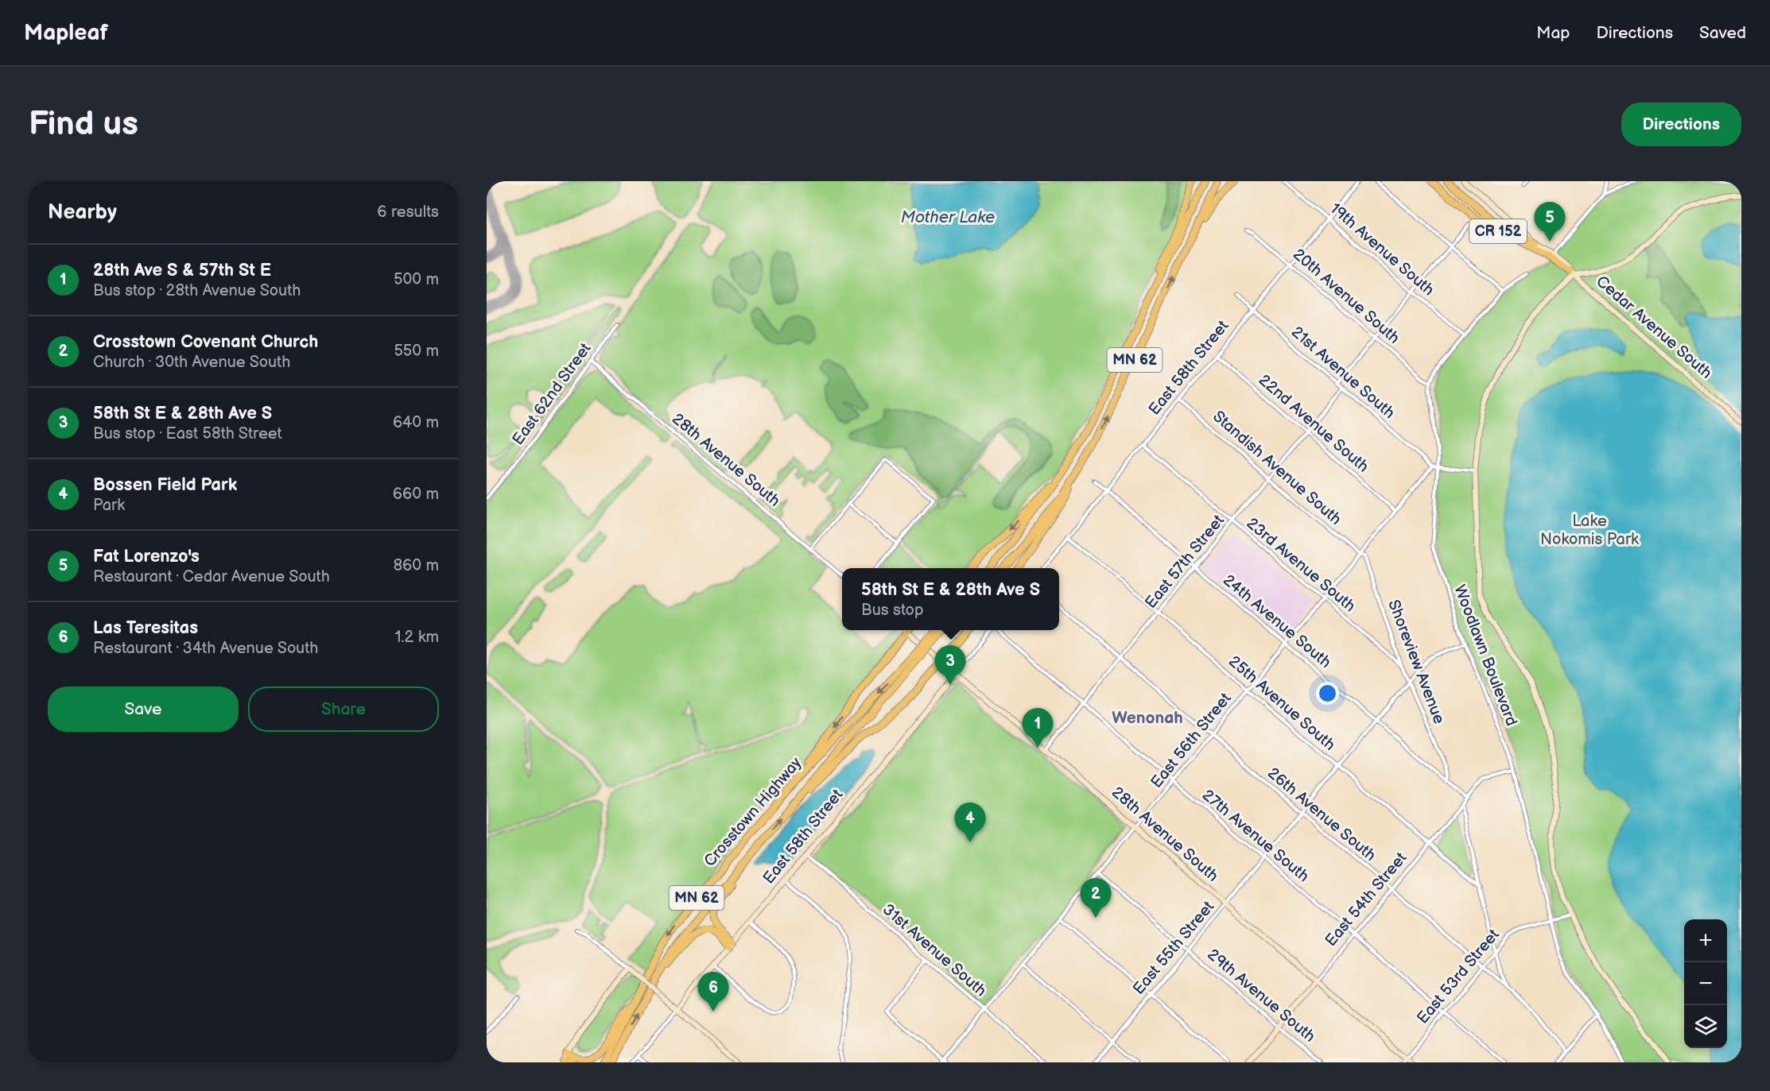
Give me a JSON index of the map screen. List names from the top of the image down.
{
  "streets": {
    "highway": [
      "CR 152",
      "Cedar Avenue South",
      "MN 62",
      "Crosstown Highway"
    ],
    "street": [
      "19th Avenue South",
      "20th Avenue South",
      "East 58th Street",
      "21st Avenue South",
      "East 62nd Street",
      "22nd Avenue South",
      "28th Avenue South",
      "Standish Avenue South",
      "East 57th Street",
      "23rd Avenue South",
      "24th Avenue South",
      "Woodlawn Boulevard",
      "Shoreview Avenue",
      "25th Avenue South",
      "East 56th Street",
      "26th Avenue South",
      "27th Avenue South",
      "East 54th Street",
      "East 55th Street",
      "31st Avenue South",
      "East 53rd Street",
      "29th Avenue South"
    ]
  },
  "crossings": [
    ["19th Avenue South", "East 58th Street"],
    ["20th Avenue South", "East 58th Street"],
    ["20th Avenue South", "Woodlawn Boulevard"],
    ["East 58th Street", "21st Avenue South"],
    ["East 58th Street", "22nd Avenue South"],
    ["East 58th Street", "28th Avenue South"],
    ["East 58th Street", "Standish Avenue South"],
    ["East 58th Street", "23rd Avenue South"],
    ["East 58th Street", "24th Avenue South"],
    ["East 58th Street", "25th Avenue South"],
    ["East 58th Street", "31st Avenue South"],
    ["21st Avenue South", "East 57th Street"],
    ["21st Avenue South", "East 56th Street"],
    ["East 62nd Street", "28th Avenue South"],
    ["22nd Avenue South", "East 57th Street"],
    ["22nd Avenue South", "East 56th Street"],
    ["28th Avenue South", "East 57th Street"],
    ["28th Avenue South", "East 56th Street"],
    ["28th Avenue South", "East 54th Street"],
    ["28th Avenue South", "East 55th Street"],
    ["28th Avenue South", "East 53rd Street"],
    ["Standish Avenue South", "East 57th Street"],
    ["Standish Avenue South", "Shoreview Avenue"],
    ["Standish Avenue South", "East 56th Street"],
    ["East 57th Street", "23rd Avenue South"],
    ["East 57th Street", "24th Avenue South"],
    ["East 57th Street", "25th Avenue South"],
    ["East 57th Street", "26th Avenue South"],
    ["East 57th Street", "27th Avenue South"],
    ["23rd Avenue South", "Shoreview Avenue"],
    ["23rd Avenue South", "East 56th Street"],
    ["24th Avenue South", "Shoreview Avenue"],
    ["24th Avenue South", "East 56th Street"],
    ["24th Avenue South", "East 54th Street"],
    ["24th Avenue South", "East 55th Street"],
    ["Woodlawn Boulevard", "East 54th Street"],
    ["Woodlawn Boulevard", "East 55th Street"],
    ["Woodlawn Boulevard", "East 53rd Street"],
    ["Shoreview Avenue", "East 56th Street"],
    ["Shoreview Avenue", "East 55th Street"],
    ["25th Avenue South", "East 56th Street"],
    ["25th Avenue South", "East 54th Street"],
    ["25th Avenue South", "East 55th Street"],
    ["East 56th Street", "26th Avenue South"],
    ["East 56th Street", "27th Avenue South"],
    ["East 56th Street", "31st Avenue South"],
    ["East 56th Street", "29th Avenue South"],
    ["26th Avenue South", "East 54th Street"],
    ["26th Avenue South", "East 55th Street"],
    ["26th Avenue South", "East 53rd Street"],
    ["27th Avenue South", "East 54th Street"],
    ["27th Avenue South", "East 55th Street"],
    ["27th Avenue South", "East 53rd Street"],
    ["East 54th Street", "29th Avenue South"],
    ["East 55th Street", "29th Avenue South"]
  ],
  "districts": ["Wenonah"],
  "water": ["Mother Lake"],
  "parks": ["Lake Nokomis Park"],
  "page": {
    "header": "Mapleaf",
    "nav": ["Map", "Directions", "Saved"],
    "buttons": [
      "Directions",
      ["Save", "Share"]
    ],
    "title": "Find us",
    "heading": ["Nearby", "6 results"],
    "pins": [
      "5",
      "3",
      "1",
      "4",
      "2",
      "6"
    ],
    "list": [
      {
        "mark": "1",
        "name": "28th Ave S & 57th St E",
        "note": "Bus stop · 28th Avenue South",
        "value": "500 m"
      },
      {
        "mark": "2",
        "name": "Crosstown Covenant Church",
        "note": "Church · 30th Avenue South",
        "value": "550 m"
      },
      {
        "mark": "3",
        "name": "58th St E & 28th Ave S",
        "note": "Bus stop · East 58th Street",
        "value": "640 m"
      },
      {
        "mark": "4",
        "name": "Bossen Field Park",
        "note": "Park",
        "value": "660 m"
      },
      {
        "mark": "5",
        "name": "Fat Lorenzo's",
        "note": "Restaurant · Cedar Avenue South",
        "value": "860 m"
      },
      {
        "mark": "6",
        "name": "Las Teresitas",
        "note": "Restaurant · 34th Avenue South",
        "value": "1.2 km"
      }
    ],
    "popup": ["58th St E & 28th Ave S", "Bus stop"],
    "map_buttons": ["+", "−"]
  }
}
